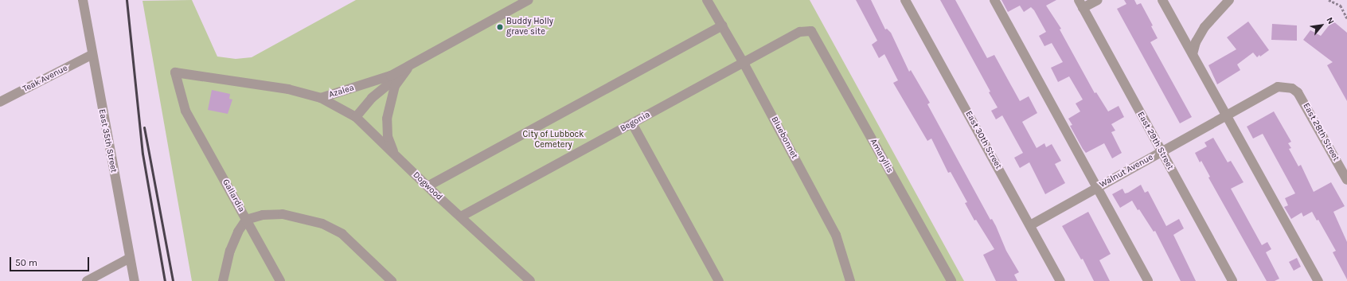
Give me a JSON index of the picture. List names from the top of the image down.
{
  "streets": {
    "street": [
      "Teak Avenue",
      "Azalea",
      "Begonia",
      "East 28th Street",
      "Bluebonnet",
      "East 30th Street",
      "East 35th Street",
      "East 29th Street",
      "Amaryllis",
      "Walnut Avenue",
      "Dogwood",
      "Gallardia"
    ]
  },
  "crossings": [
    ["Teak Avenue", "East 35th Street"],
    ["Azalea", "Dogwood"],
    ["Azalea", "Gallardia"],
    ["Begonia", "Bluebonnet"],
    ["Begonia", "Amaryllis"],
    ["Begonia", "Dogwood"],
    ["East 28th Street", "Walnut Avenue"],
    ["East 30th Street", "Walnut Avenue"],
    ["East 29th Street", "Walnut Avenue"]
  ],
  "parks": ["City of Lubbock Cemetery"],
  "places": ["Buddy Holly grave site"],
  "scale_bar": "50 m",
  "north": "top right"
}
